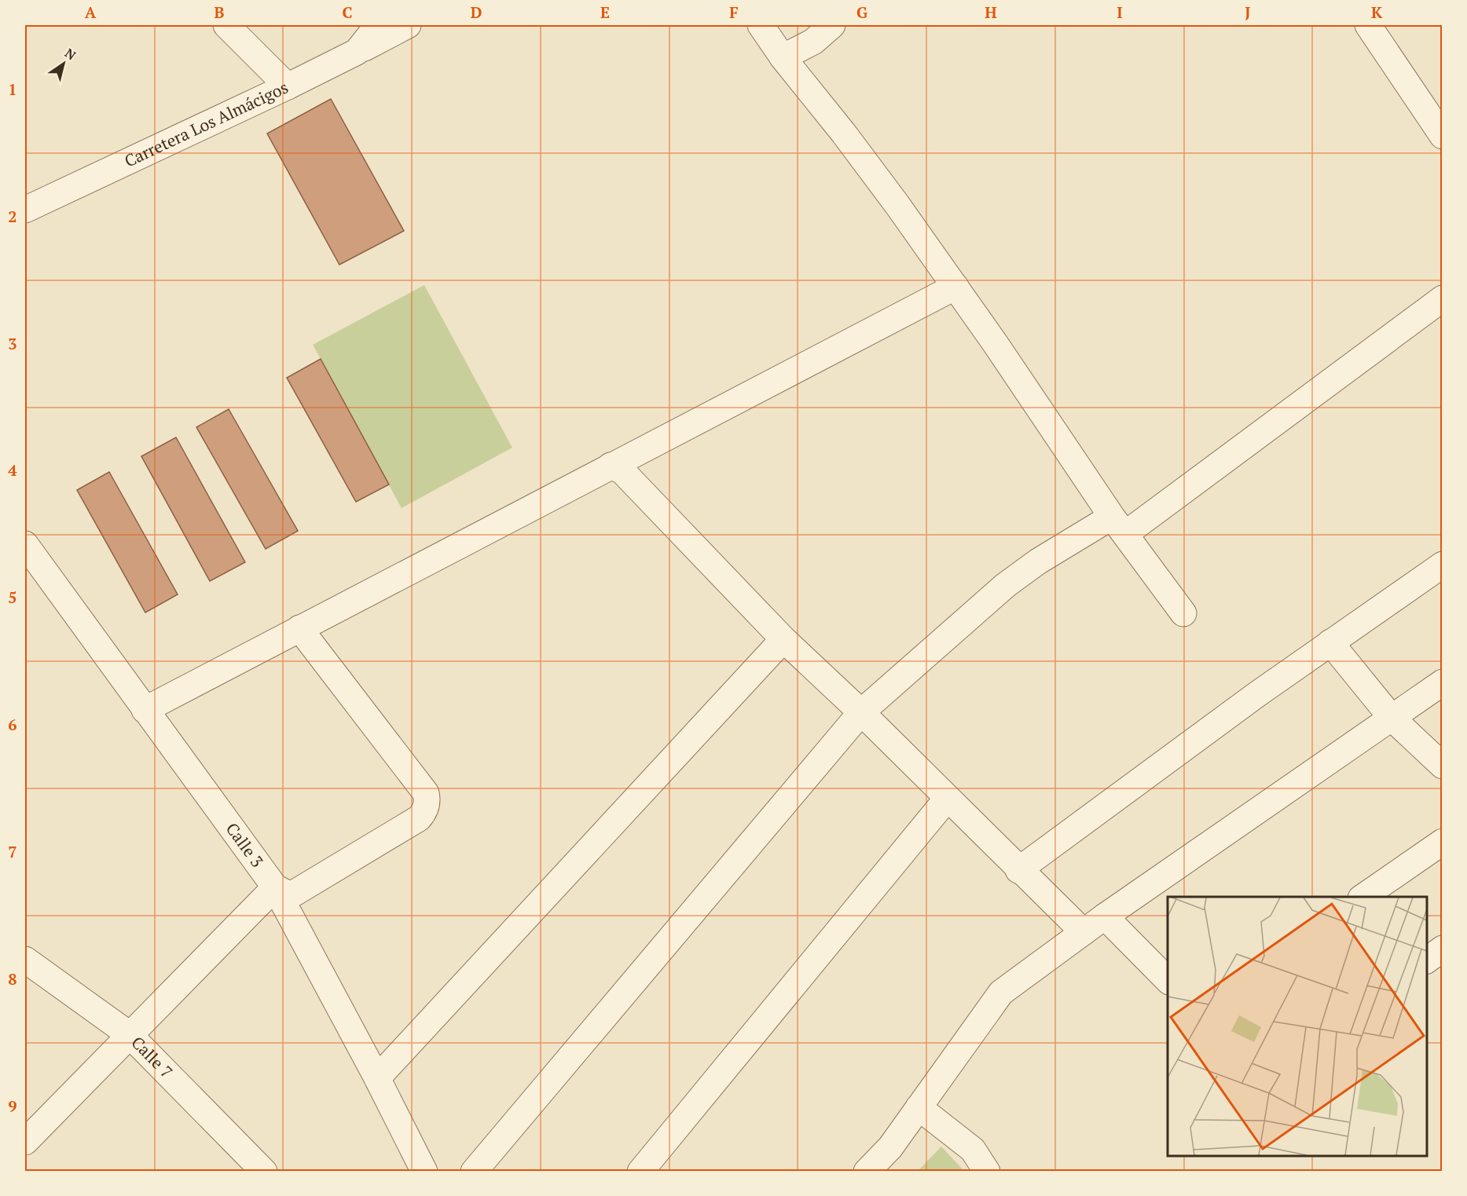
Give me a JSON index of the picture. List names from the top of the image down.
{
  "streets": {
    "street": ["Carretera Los Almácigos", "Calle 3", "Calle 7"]
  },
  "north": "top right",
  "grid": {
    "columns": [
      "A",
      "B",
      "C",
      "D",
      "E",
      "F",
      "G",
      "H",
      "I",
      "J",
      "K"
    ],
    "rows": [
      "1",
      "2",
      "3",
      "4",
      "5",
      "6",
      "7",
      "8",
      "9"
    ]
  }
}
